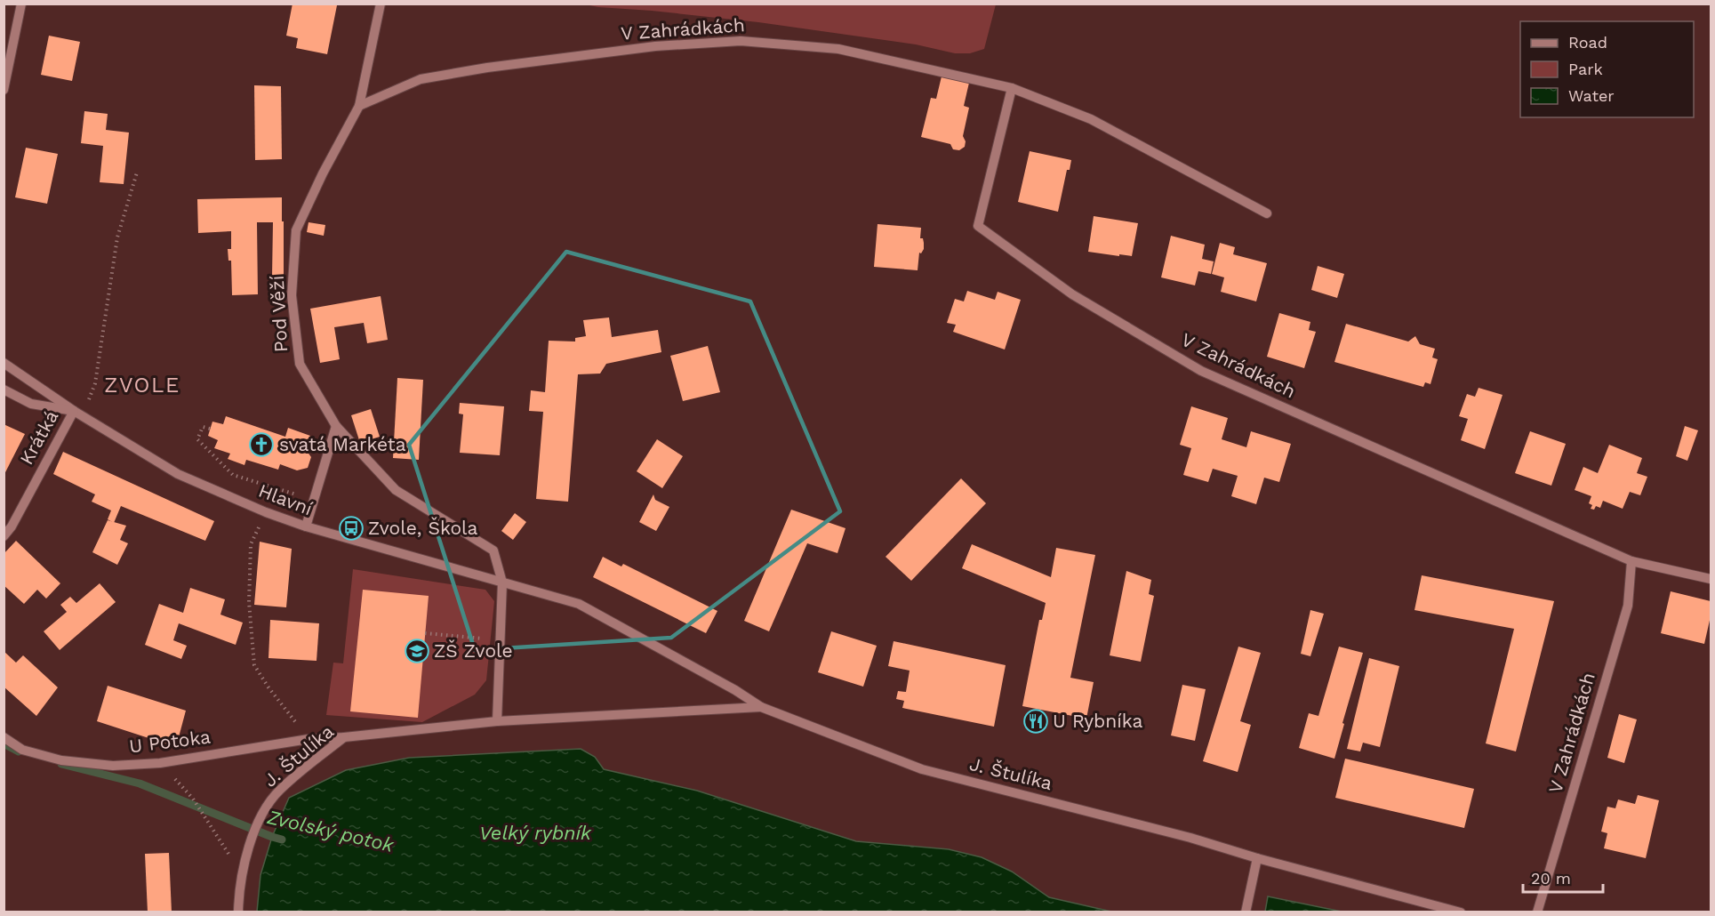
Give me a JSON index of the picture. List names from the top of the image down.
{
  "streets": {
    "street": [
      "V Zahrádkách",
      "Pod Věží",
      "Krátká",
      "Hlavní",
      "U Potoka",
      "J. Štulíka"
    ]
  },
  "crossings": [
    ["V Zahrádkách", "Pod Věží"],
    ["Pod Věží", "Hlavní"],
    ["Pod Věží", "J. Štulíka"],
    ["Krátká", "Hlavní"],
    ["Hlavní", "J. Štulíka"],
    ["U Potoka", "J. Štulíka"]
  ],
  "districts": ["ZVOLE"],
  "water": ["Zvolský potok", "Velký rybník"],
  "places": {
    "church": ["svatá Markéta"],
    "bus stop": ["Zvole, Škola"],
    "school or university": ["ZŠ Zvole"],
    "restaurant": ["U Rybníka"]
  },
  "legend": ["Road", "Park", "Water"],
  "scale_bar": "20 m"
}
